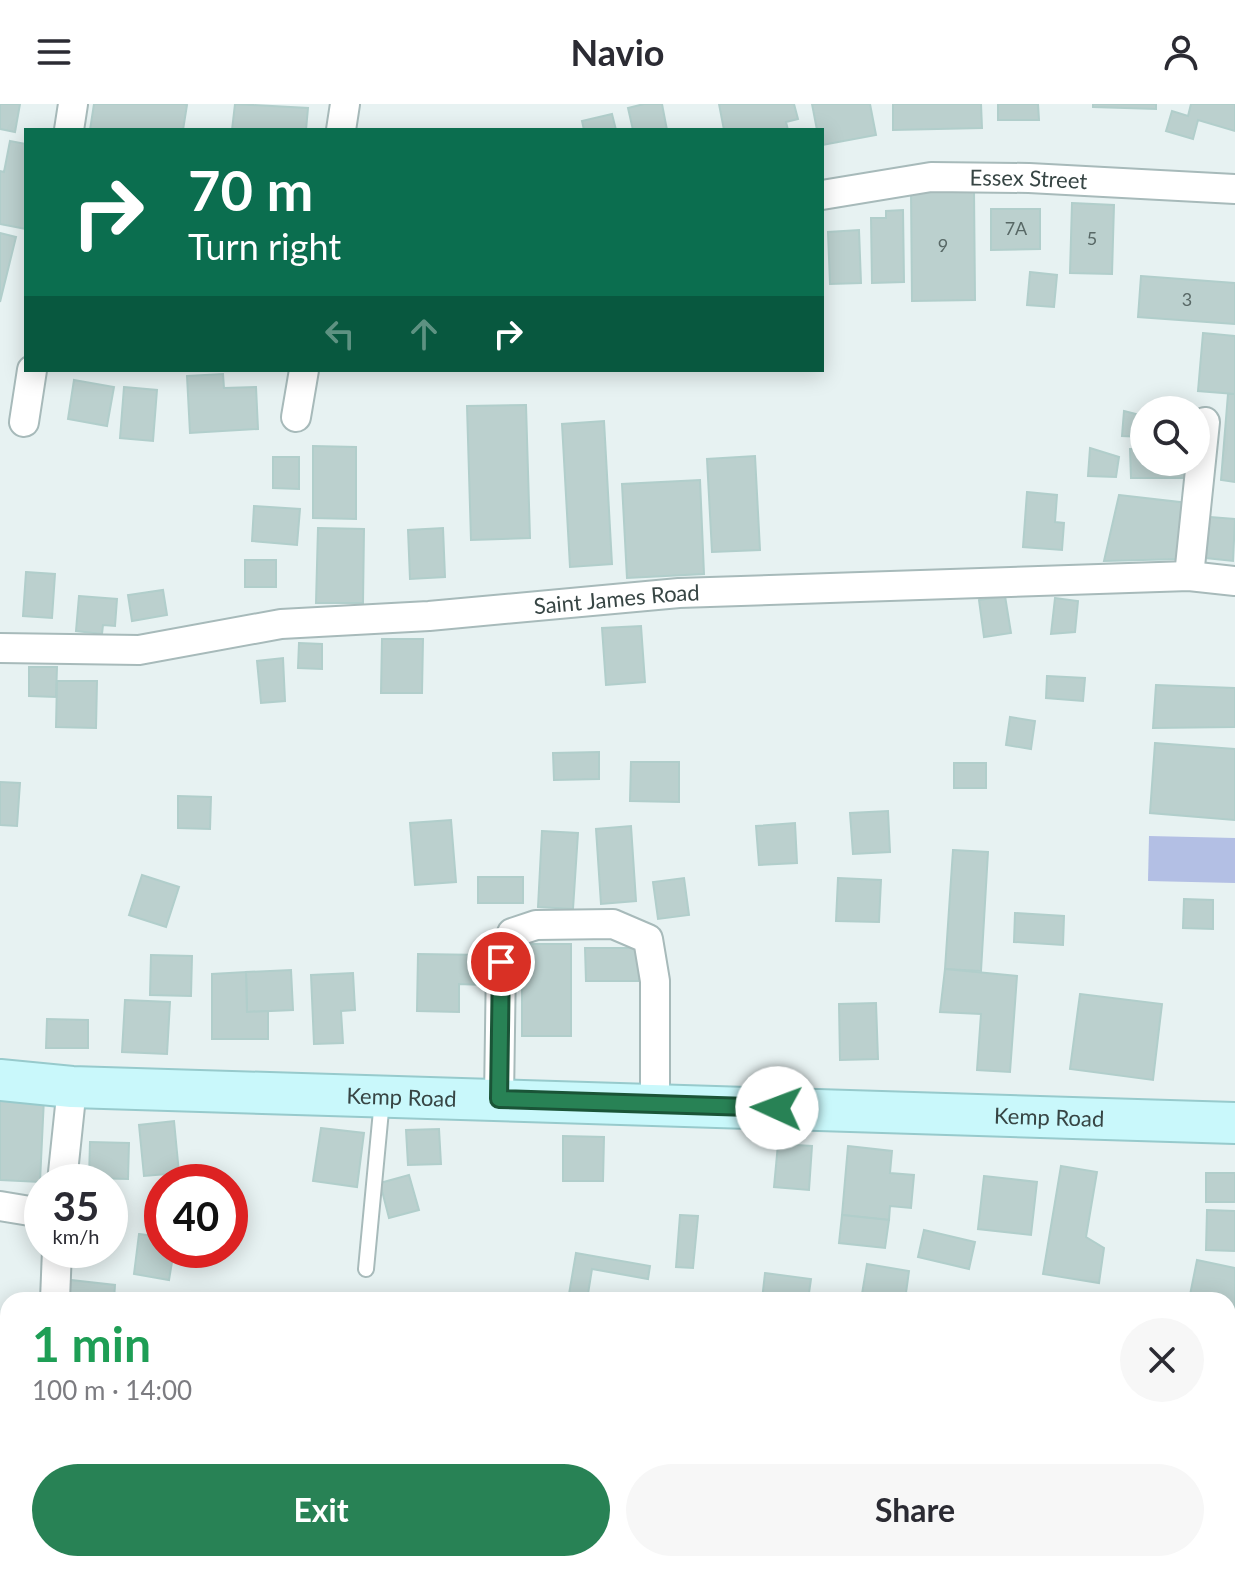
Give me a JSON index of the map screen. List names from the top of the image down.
{
  "streets": {
    "street": ["Essex Street", "Saint James Road", "Kemp Road"]
  },
  "house_numbers": [
    "7A",
    "5",
    "9",
    "3"
  ],
  "page": {
    "header": "Navio",
    "turn": ["70 m", "Turn right"],
    "speed": "35 km/h",
    "limit": "40",
    "heading": ["1 min", "100 m · 14:00"],
    "buttons": ["Exit", "Share"]
  }
}
